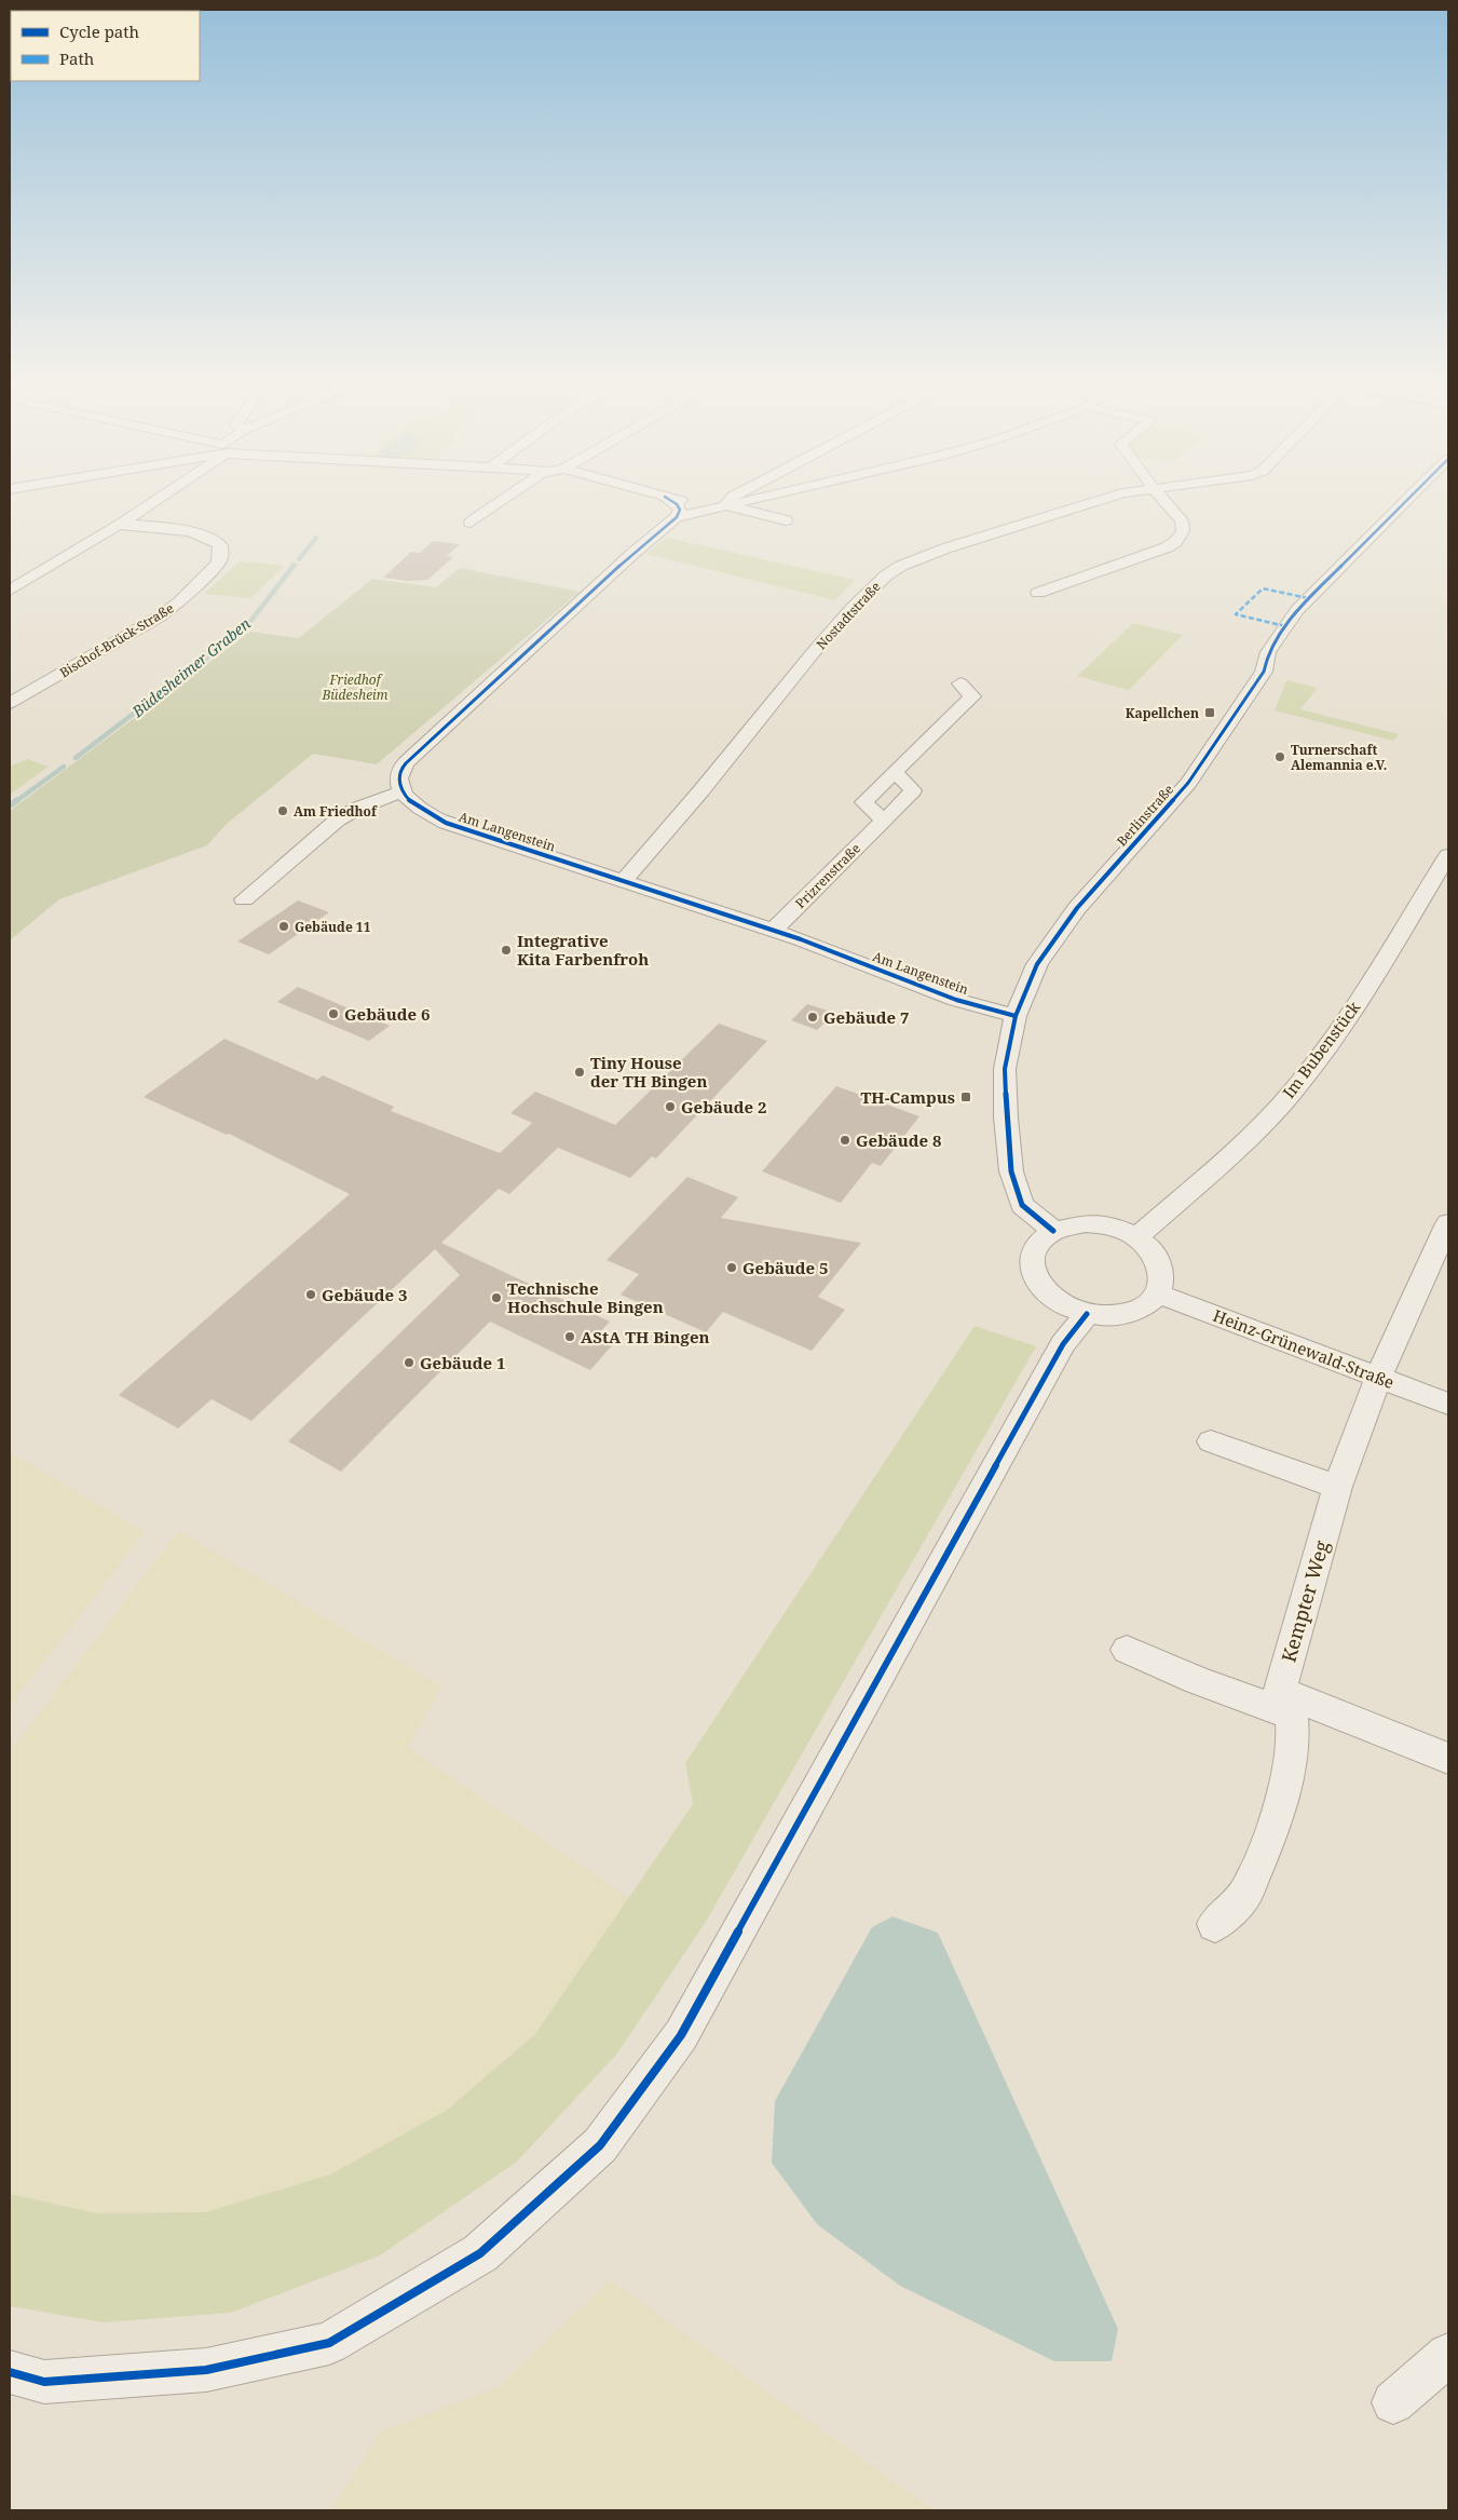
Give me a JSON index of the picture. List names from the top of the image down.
{
  "streets": {
    "street": [
      "Nostadtstraße",
      "Bischof-Brück-Straße",
      "Berlinstraße",
      "Am Langenstein",
      "Prizrenstraße",
      "Im Bubenstück",
      "Heinz-Grünewald-Straße",
      "Kempter Weg"
    ]
  },
  "crossings": [
    ["Nostadtstraße", "Am Langenstein"],
    ["Berlinstraße", "Am Langenstein"],
    ["Berlinstraße", "Im Bubenstück"],
    ["Berlinstraße", "Heinz-Grünewald-Straße"],
    ["Am Langenstein", "Prizrenstraße"],
    ["Im Bubenstück", "Heinz-Grünewald-Straße"],
    ["Heinz-Grünewald-Straße", "Kempter Weg"]
  ],
  "water": ["Büdesheimer Graben"],
  "parks": ["Friedhof Büdesheim"],
  "places": {
    "transit": ["Kapellchen", "TH-Campus"],
    "other": [
      "Turnerschaft Alemannia e.V.",
      "Am Friedhof",
      "Gebäude 11",
      "Integrative Kita Farbenfroh",
      "Gebäude 6",
      "Gebäude 7",
      "Tiny House der TH Bingen",
      "Gebäude 2",
      "Gebäude 8",
      "Gebäude 5",
      "Gebäude 3",
      "Technische Hochschule Bingen",
      "AStA TH Bingen",
      "Gebäude 1"
    ]
  },
  "legend": ["Cycle path", "Path"]
}
